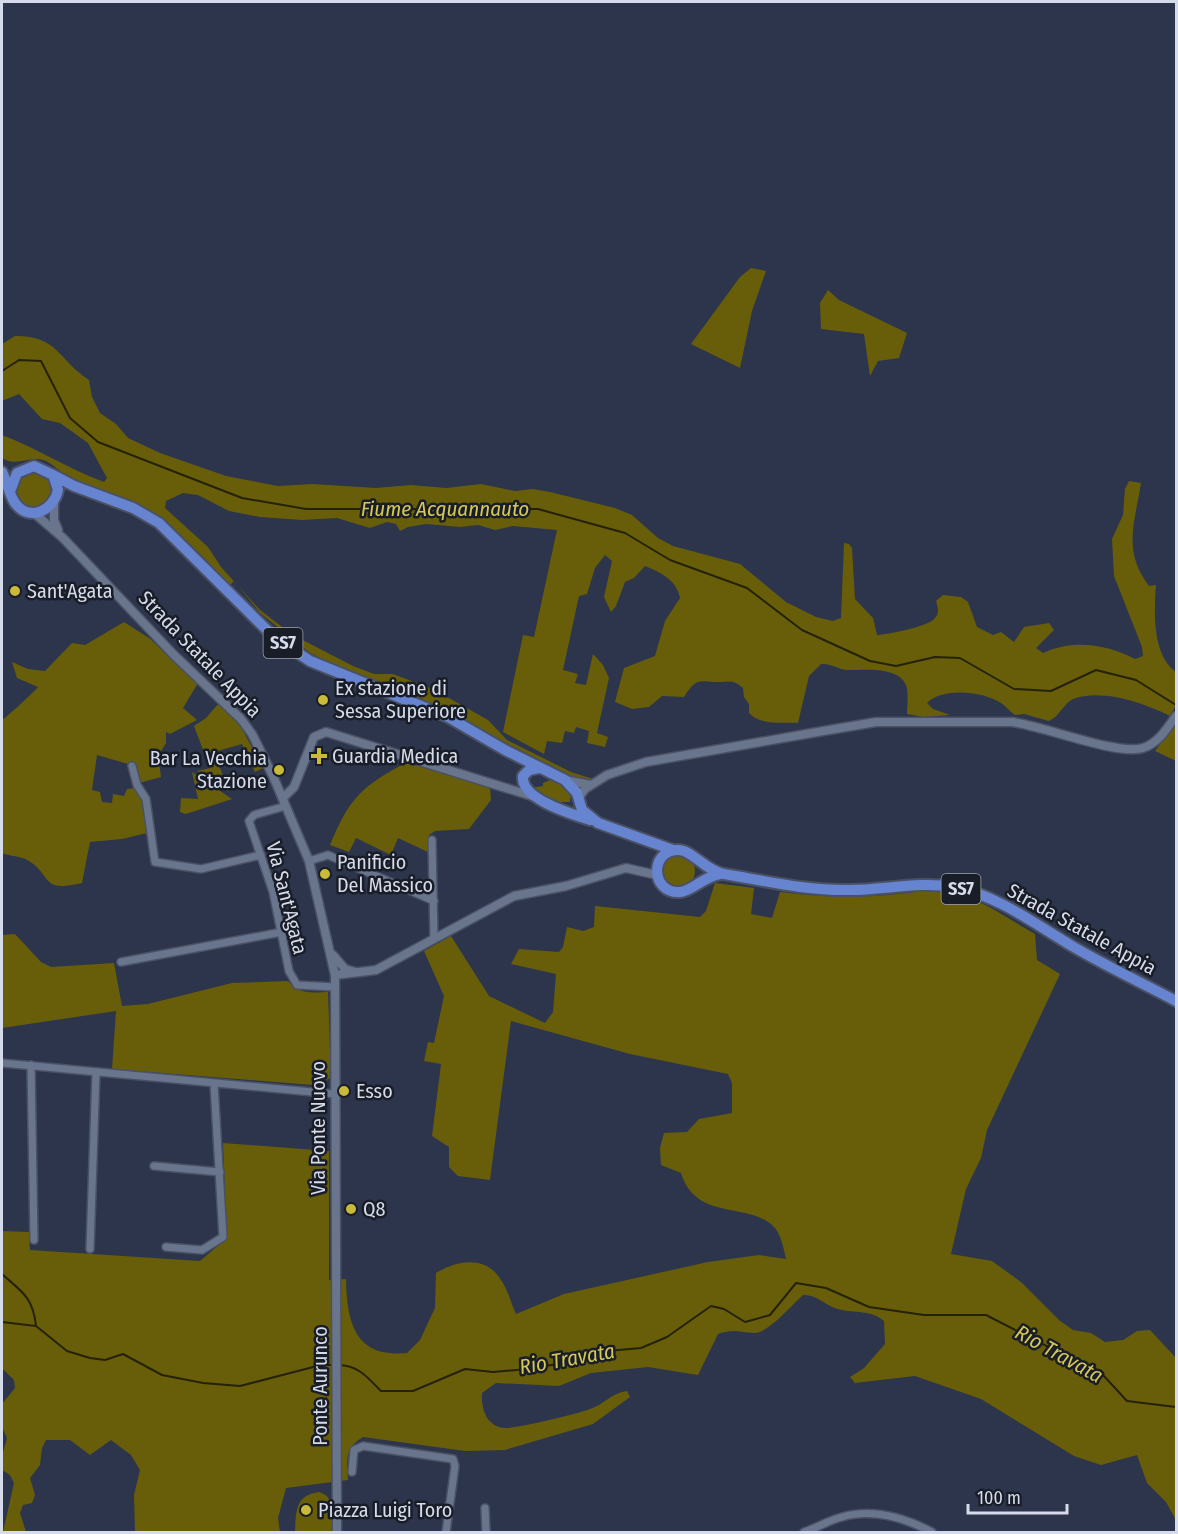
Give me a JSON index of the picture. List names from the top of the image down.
{
  "streets": {
    "main road": ["SS7", "Strada Statale Appia"],
    "street": ["Via Sant'Agata", "Via Ponte Nuovo", "Ponte Aurunco"]
  },
  "crossings": [
    ["SS7", "Strada Statale Appia"],
    ["Strada Statale Appia", "Via Sant'Agata"],
    ["Strada Statale Appia", "Via Ponte Nuovo"],
    ["Via Sant'Agata", "Via Ponte Nuovo"],
    ["Via Ponte Nuovo", "Ponte Aurunco"]
  ],
  "water": ["Fiume Acquannauto", "Rio Travata"],
  "places": {
    "other": [
      "Sant'Agata",
      "Ex stazione di Sessa Superiore",
      "Bar La Vecchia Stazione",
      "Panificio Del Massico",
      "Esso",
      "Q8",
      "Piazza Luigi Toro"
    ],
    "health": ["Guardia Medica"]
  },
  "scale_bar": "100 m"
}
